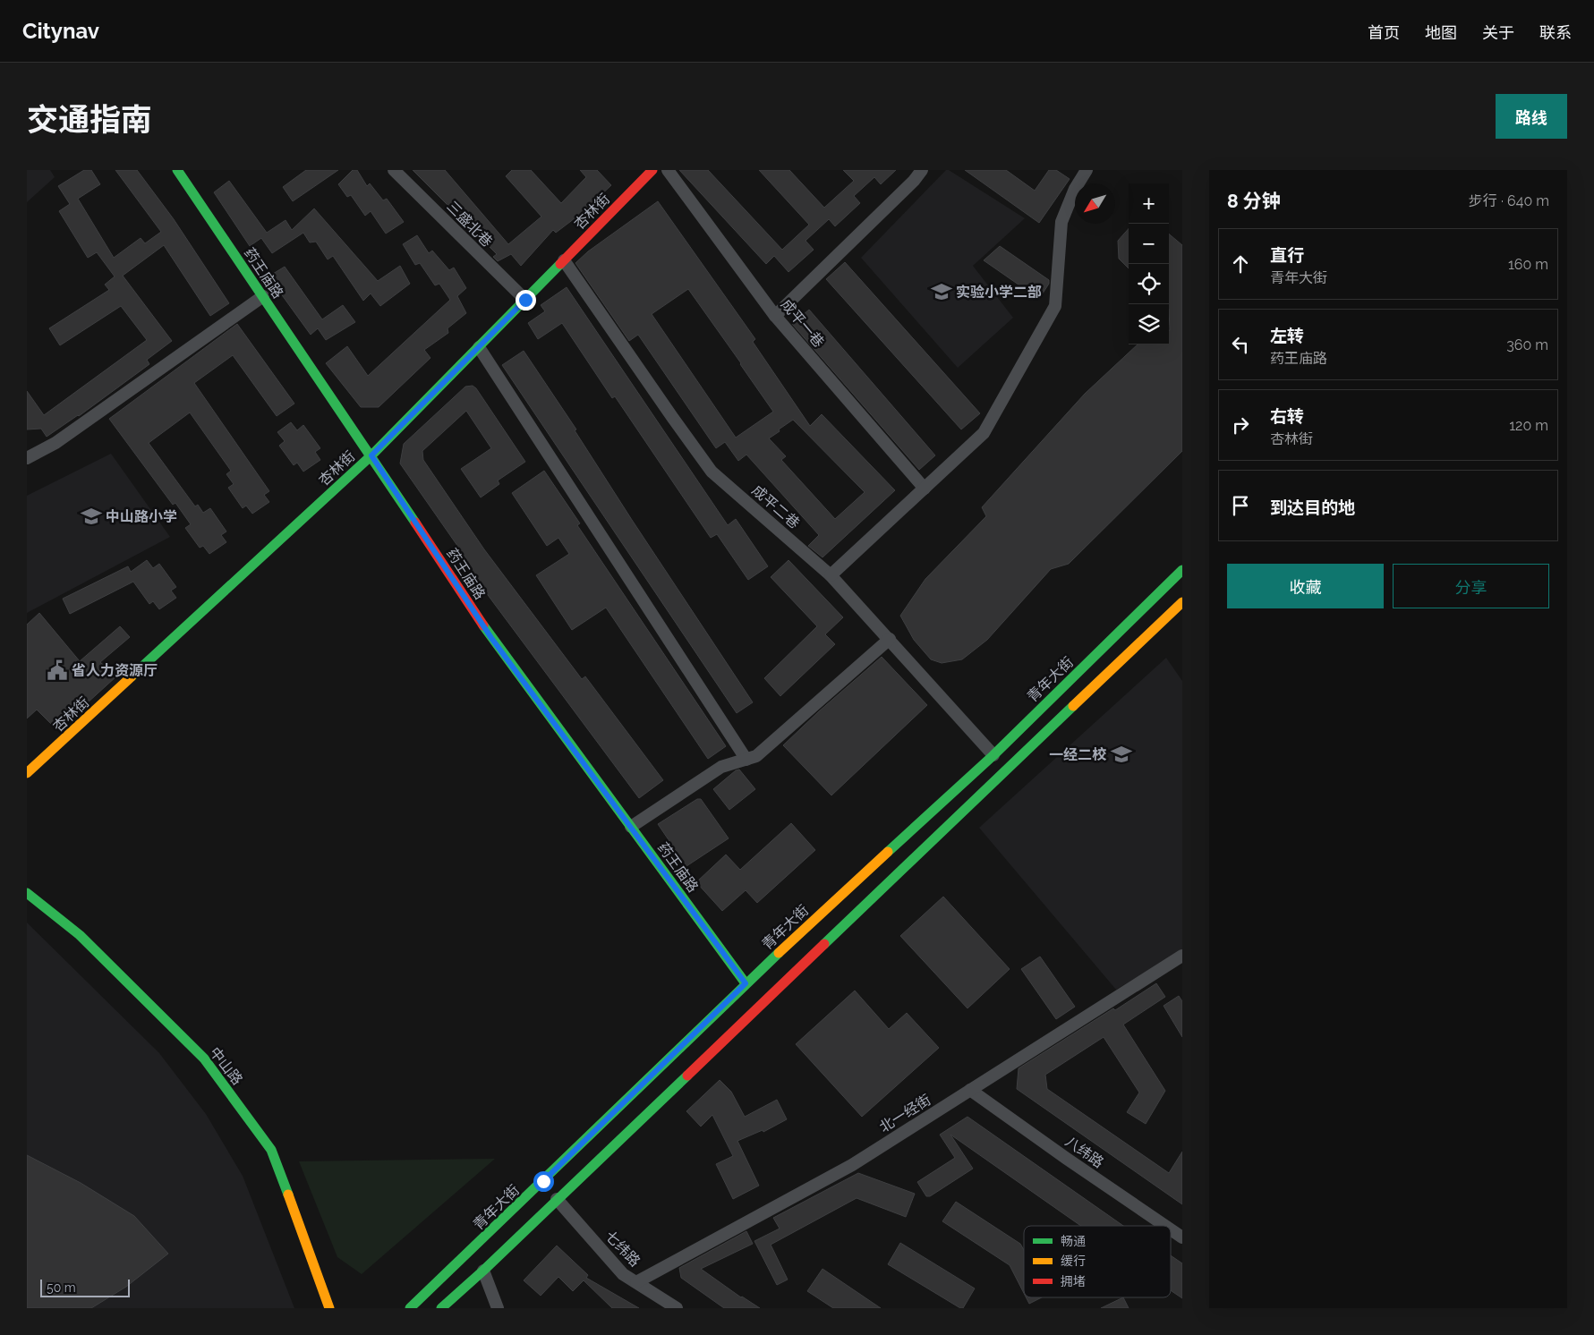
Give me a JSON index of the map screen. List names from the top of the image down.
{
  "streets": {
    "street": [
      "杏林街",
      "三盛北巷",
      "药王庙路",
      "成平一巷",
      "成平二巷",
      "青年大街",
      "中山路",
      "北一经街",
      "八纬路",
      "七纬路"
    ]
  },
  "crossings": [
    ["杏林街", "三盛北巷"],
    ["杏林街", "药王庙路"],
    ["杏林街", "成平二巷"],
    ["药王庙路", "青年大街"],
    ["成平二巷", "青年大街"],
    ["北一经街", "八纬路"],
    ["北一经街", "七纬路"]
  ],
  "places": {
    "school or university": ["实验小学二部", "中山路小学", "一经二校"],
    "public building": ["省人力资源厅"]
  },
  "legend": ["畅通", "缓行", "拥堵"],
  "scale_bar": "50 m",
  "north": "bottom left",
  "page": {
    "header": "Citynav",
    "nav": [
      "首页",
      "地图",
      "关于",
      "联系"
    ],
    "title": "交通指南",
    "buttons": [
      "路线",
      ["收藏", "分享"]
    ],
    "heading": ["8 分钟", "步行 · 640 m"],
    "map_buttons": ["+", "−"],
    "list": [
      ["直行", "青年大街", "160 m"],
      ["左转", "药王庙路", "360 m"],
      ["右转", "杏林街", "120 m"],
      "到达目的地"
    ],
    "scale": "50 m"
  }
}
